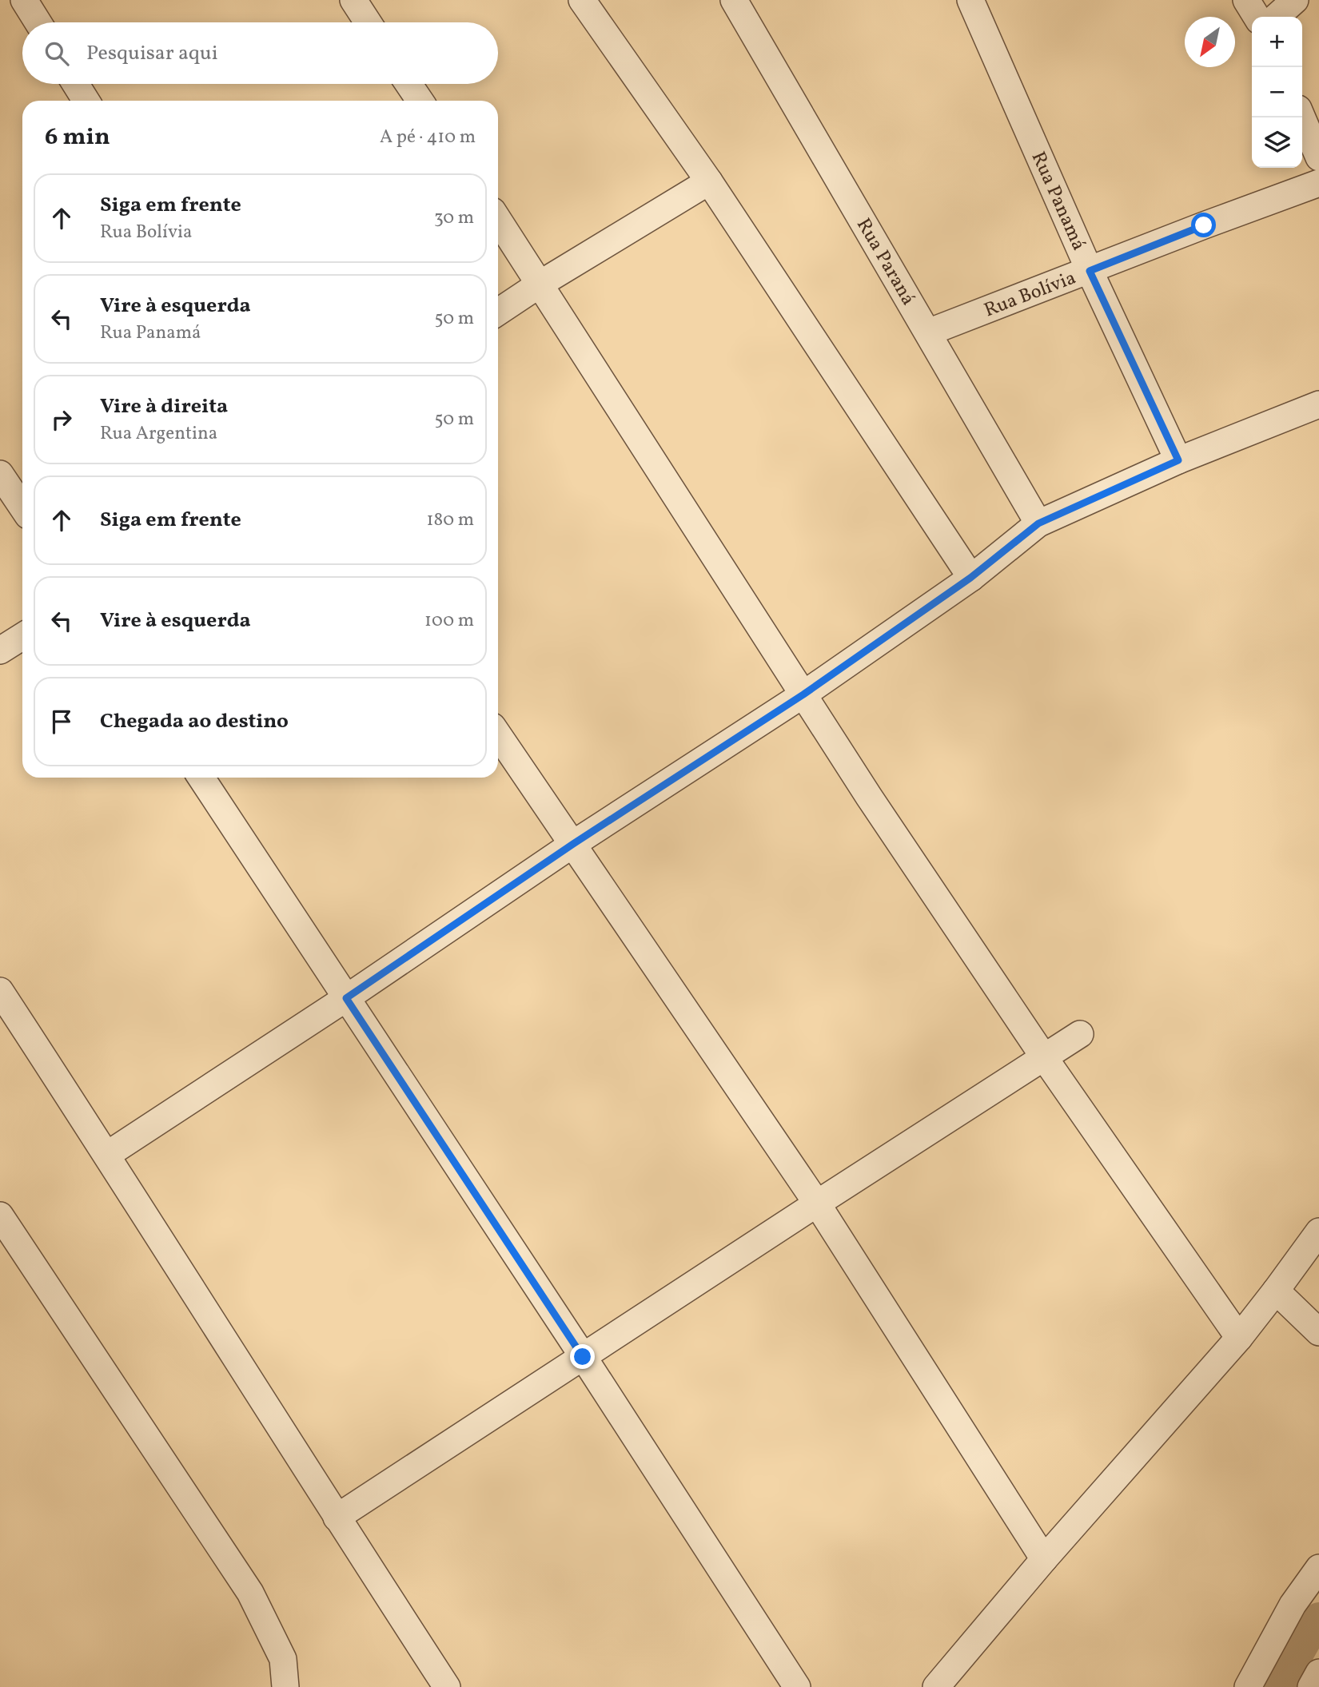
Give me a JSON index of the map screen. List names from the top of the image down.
{
  "streets": {
    "street": ["Rua Panamá", "Rua Paraná", "Rua Bolívia"]
  },
  "crossings": [
    ["Rua Panamá", "Rua Bolívia"],
    ["Rua Paraná", "Rua Bolívia"]
  ],
  "north": "bottom left",
  "page": {
    "map_buttons": ["+", "−"],
    "search": "Pesquisar aqui",
    "heading": ["6 min", "A pé · 410 m"],
    "list": [
      ["Siga em frente", "Rua Bolívia", "30 m"],
      ["Vire à esquerda", "Rua Panamá", "50 m"],
      ["Vire à direita", "Rua Argentina", "50 m"],
      ["Siga em frente", "180 m"],
      ["Vire à esquerda", "100 m"],
      "Chegada ao destino"
    ]
  }
}
